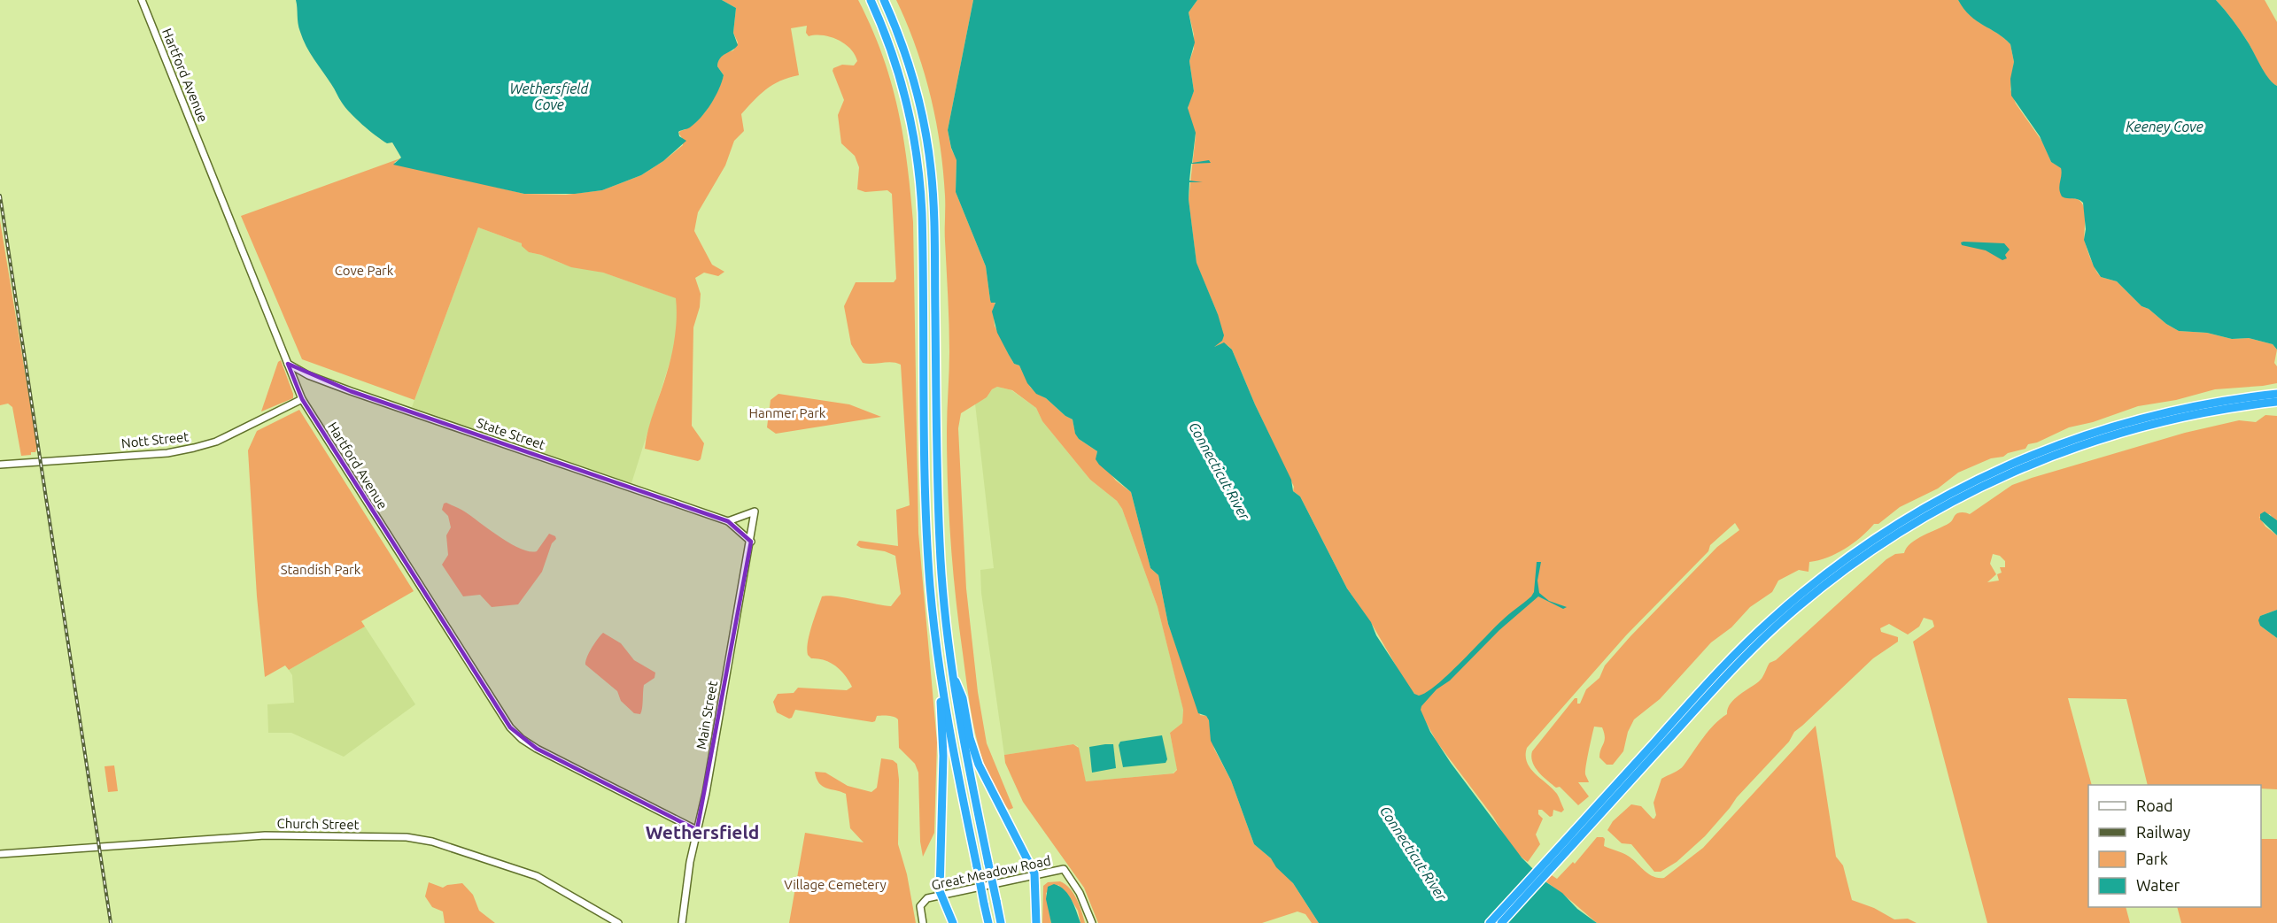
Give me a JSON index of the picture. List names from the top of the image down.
{
  "streets": {
    "street": [
      "Hartford Avenue",
      "State Street",
      "Nott Street",
      "Main Street",
      "Church Street",
      "Great Meadow Road"
    ]
  },
  "crossings": [
    ["Hartford Avenue", "State Street"],
    ["Hartford Avenue", "Nott Street"],
    ["Hartford Avenue", "Main Street"],
    ["State Street", "Main Street"]
  ],
  "districts": ["Wethersfield"],
  "water": ["Wethersfield Cove", "Keeney Cove", "Connecticut River"],
  "parks": [
    "Cove Park",
    "Hanmer Park",
    "Standish Park",
    "Village Cemetery"
  ],
  "legend": [
    "Road",
    "Railway",
    "Park",
    "Water"
  ]
}
